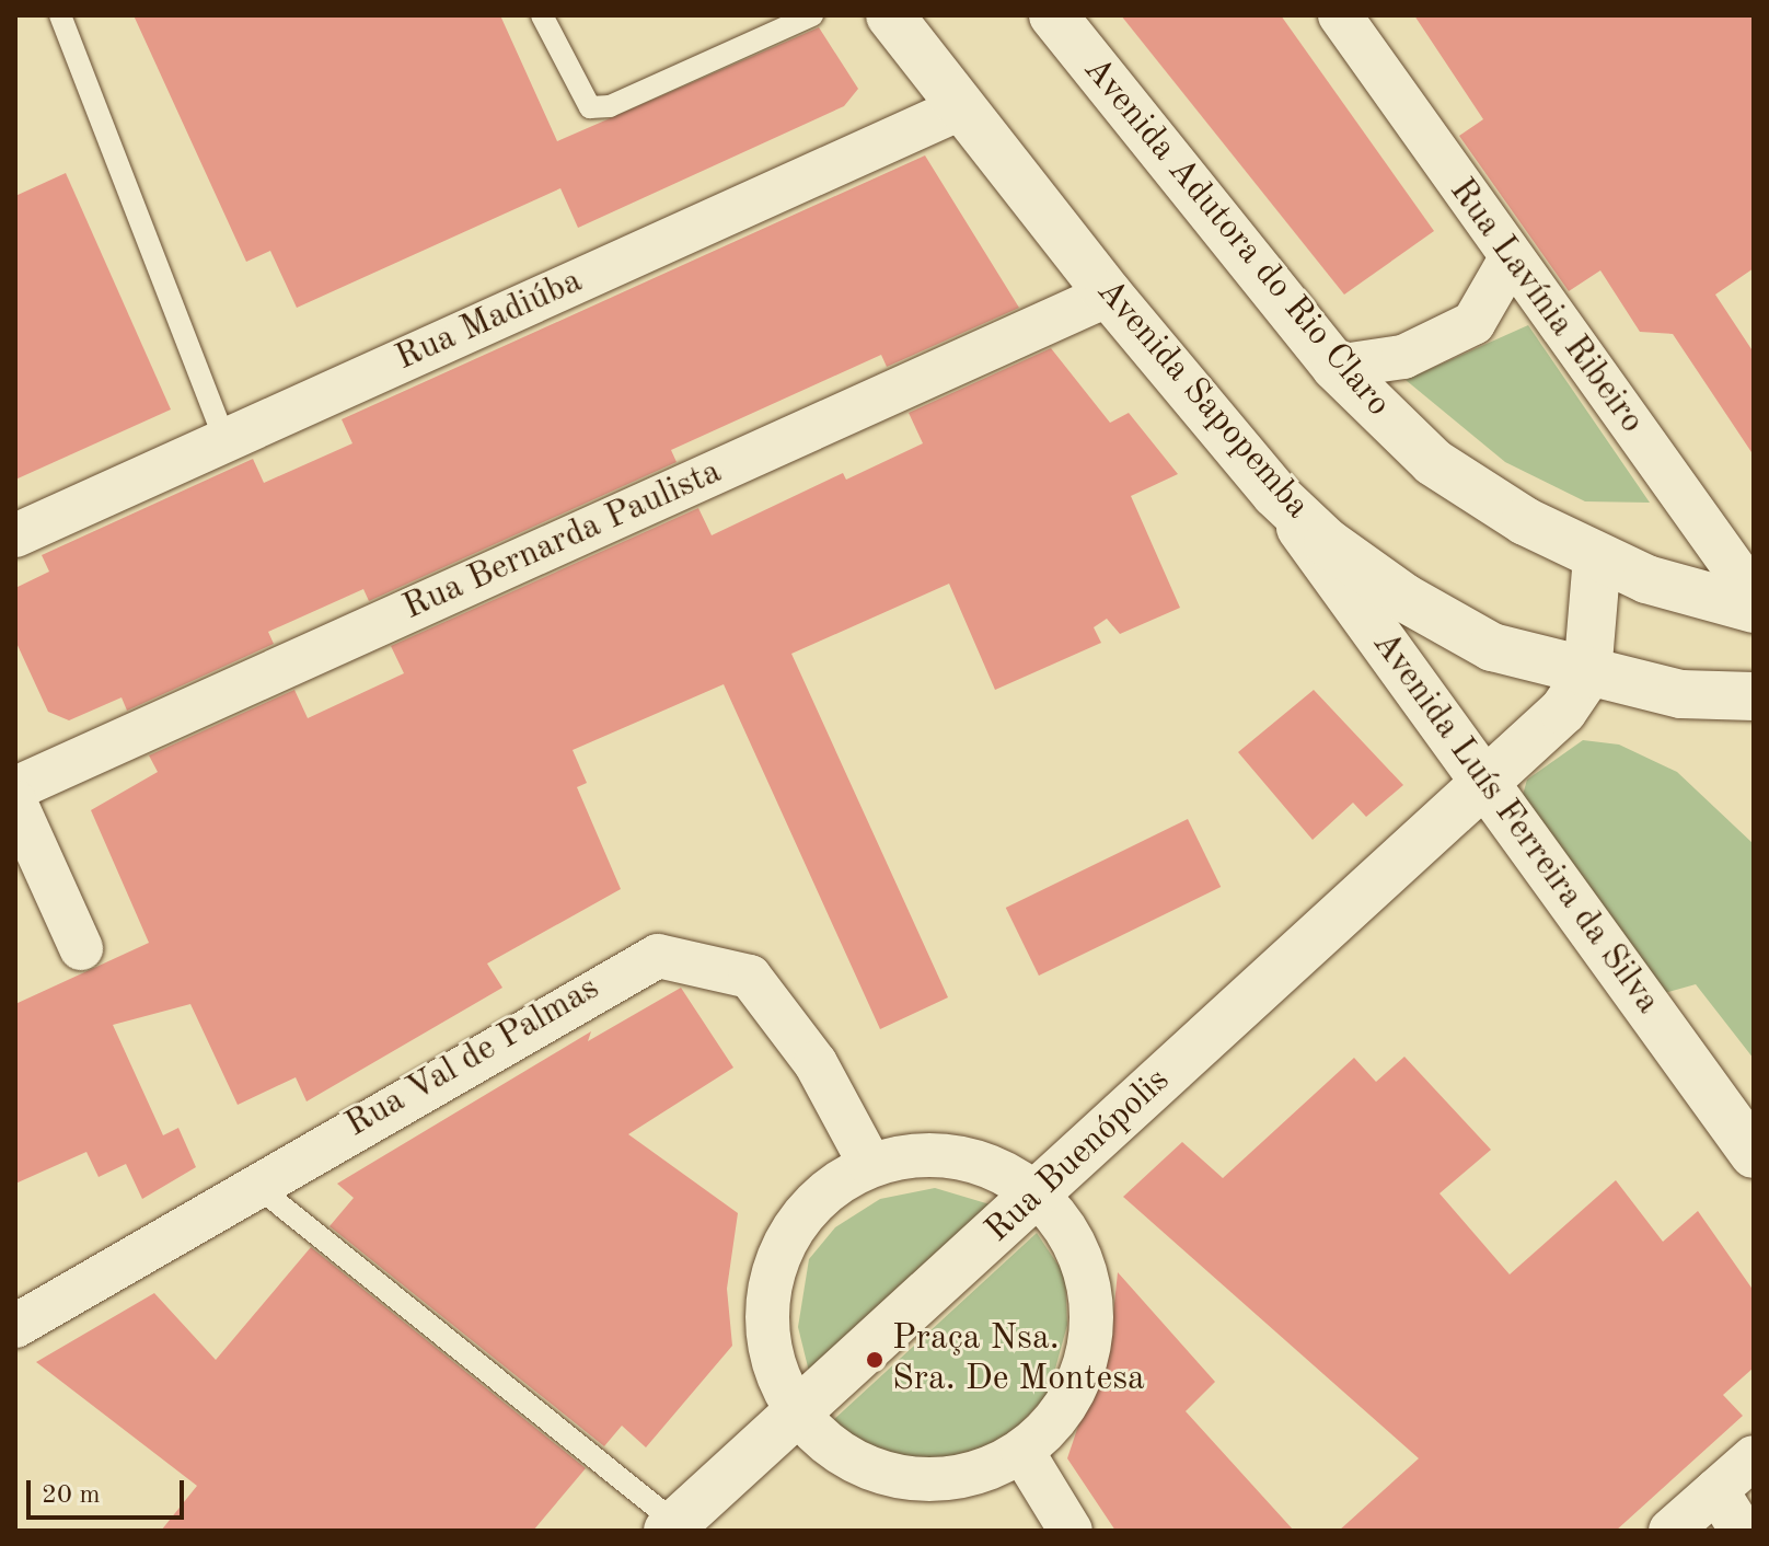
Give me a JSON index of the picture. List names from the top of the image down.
{
  "streets": {
    "street": [
      "Avenida Adutora do Rio Claro",
      "Rua Lavínia Ribeiro",
      "Rua Madiúba",
      "Avenida Sapopemba",
      "Rua Bernarda Paulista",
      "Avenida Luís Ferreira da Silva",
      "Rua Val de Palmas",
      "Rua Buenópolis"
    ]
  },
  "crossings": [
    ["Rua Madiúba", "Avenida Sapopemba"],
    ["Avenida Sapopemba", "Rua Bernarda Paulista"],
    ["Avenida Sapopemba", "Avenida Luís Ferreira da Silva"],
    ["Avenida Sapopemba", "Rua Buenópolis"],
    ["Avenida Luís Ferreira da Silva", "Rua Buenópolis"]
  ],
  "places": ["Praça Nsa. Sra. De Montesa"],
  "scale_bar": "20 m"
}
